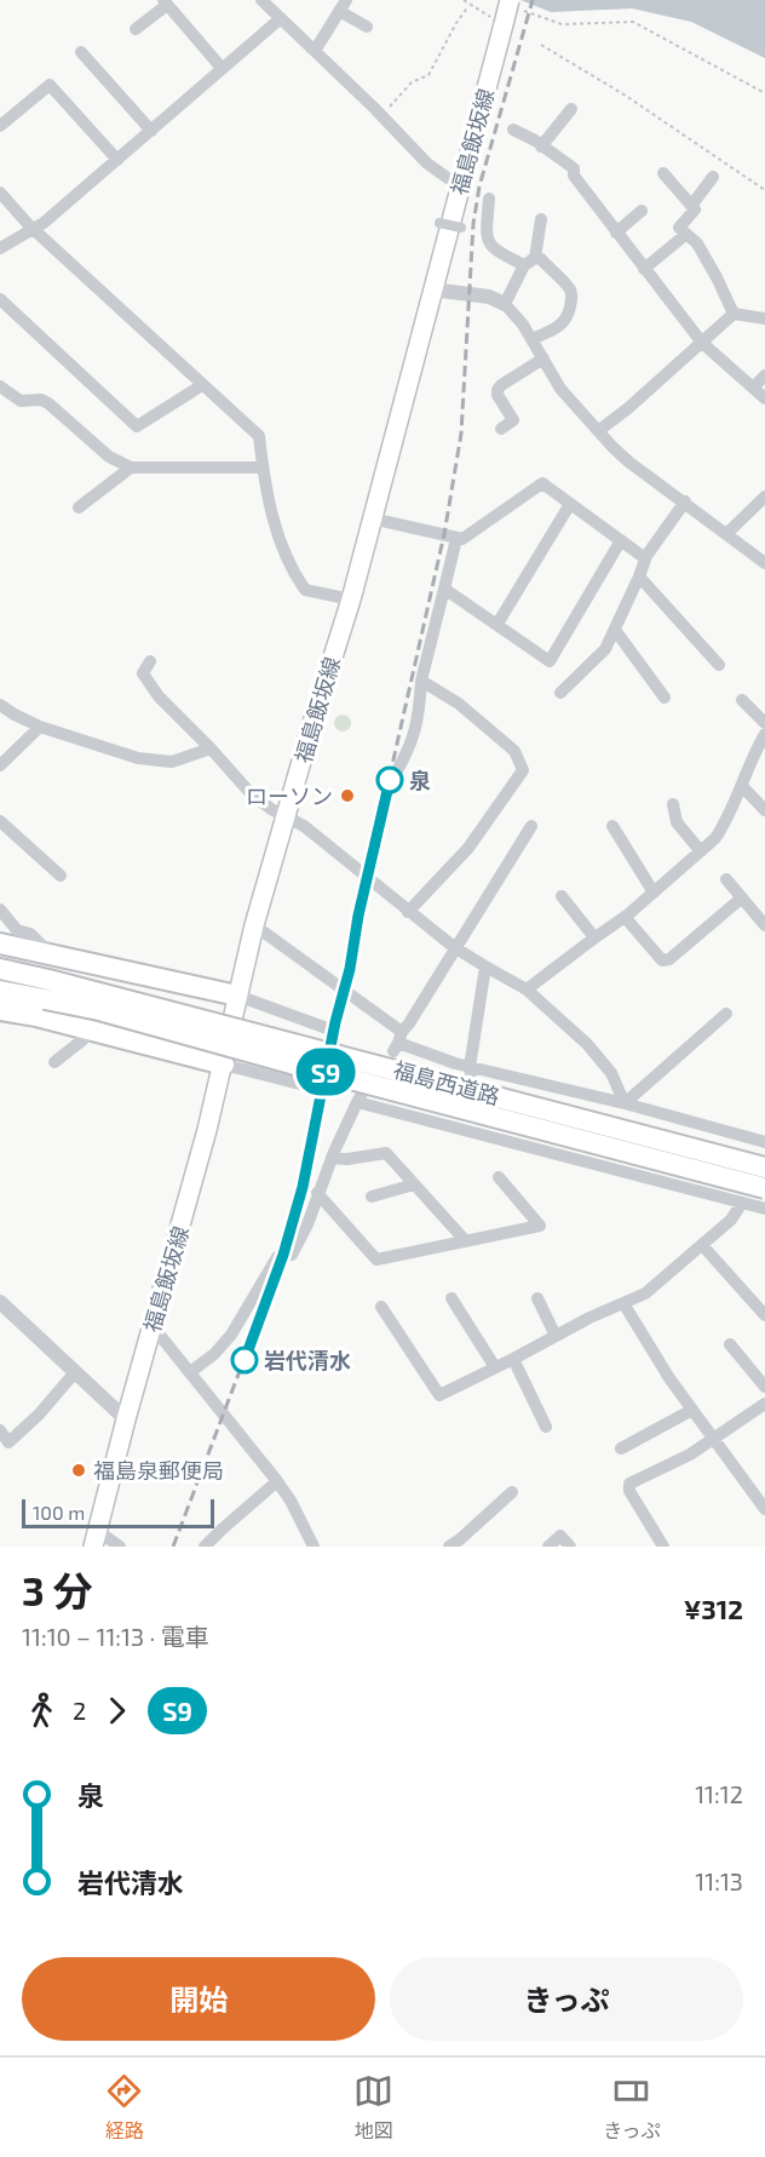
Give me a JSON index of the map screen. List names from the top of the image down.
{
  "streets": {
    "highway": ["福島西道路"],
    "main road": ["福島飯坂線"]
  },
  "places": [
    "泉",
    "ローソン",
    "岩代清水",
    "福島泉郵便局"
  ],
  "scale_bar": "100 m",
  "page": {
    "on_map": "S9",
    "scale": "100 m",
    "heading": ["3 分", "11:10 – 11:13 · 電車", "¥312"],
    "legs": ["2", "S9"],
    "list": [
      {
        "name": "泉",
        "value": "11:12"
      },
      {
        "name": "岩代清水",
        "value": "11:13"
      }
    ],
    "buttons": ["開始", "きっぷ"],
    "tabs": ["経路", "地図", "きっぷ"]
  }
}
